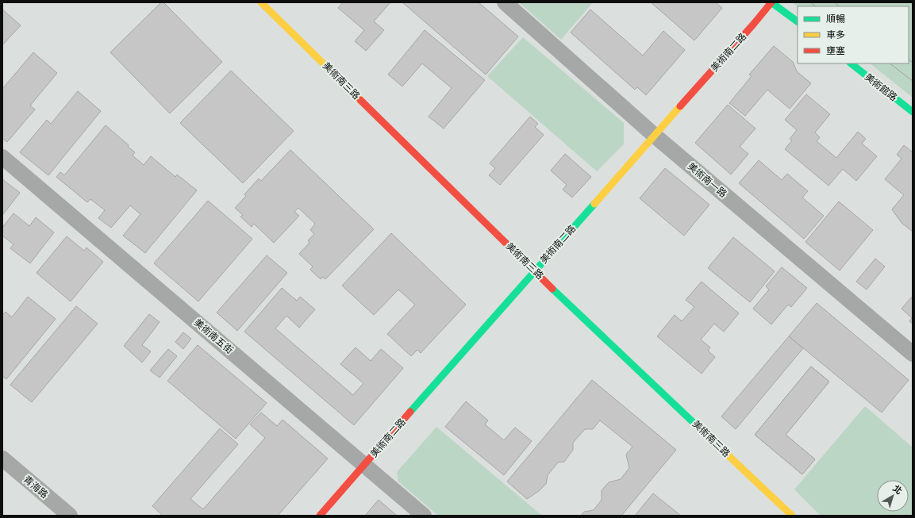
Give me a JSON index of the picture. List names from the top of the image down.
{
  "streets": {
    "street": [
      "美術南二路",
      "美術南三路",
      "美術館路",
      "美術南一路",
      "美術南五街",
      "青海路"
    ]
  },
  "crossings": [
    ["美術南二路", "美術南三路"],
    ["美術南二路", "美術南一路"],
    ["美術南二路", "美術南五街"]
  ],
  "legend": ["順暢", "車多", "壅塞"],
  "north": "top right"
}
